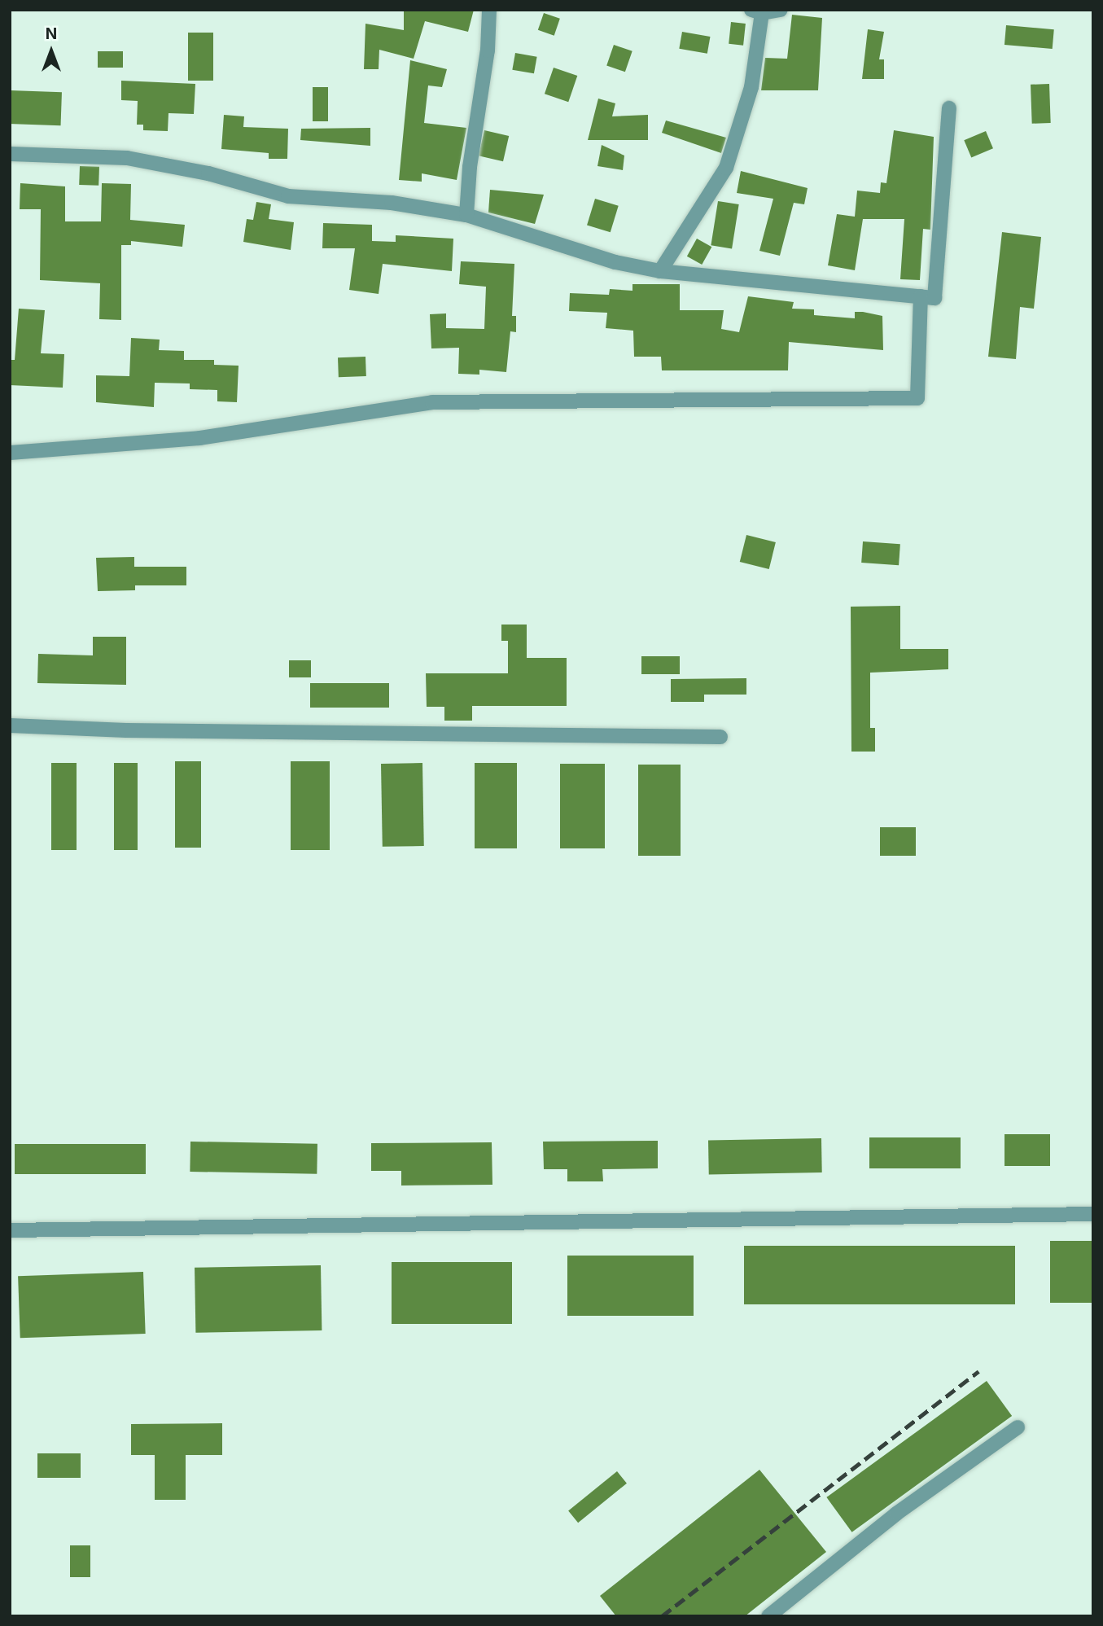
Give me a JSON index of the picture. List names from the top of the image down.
{
  "north": "top"
}
